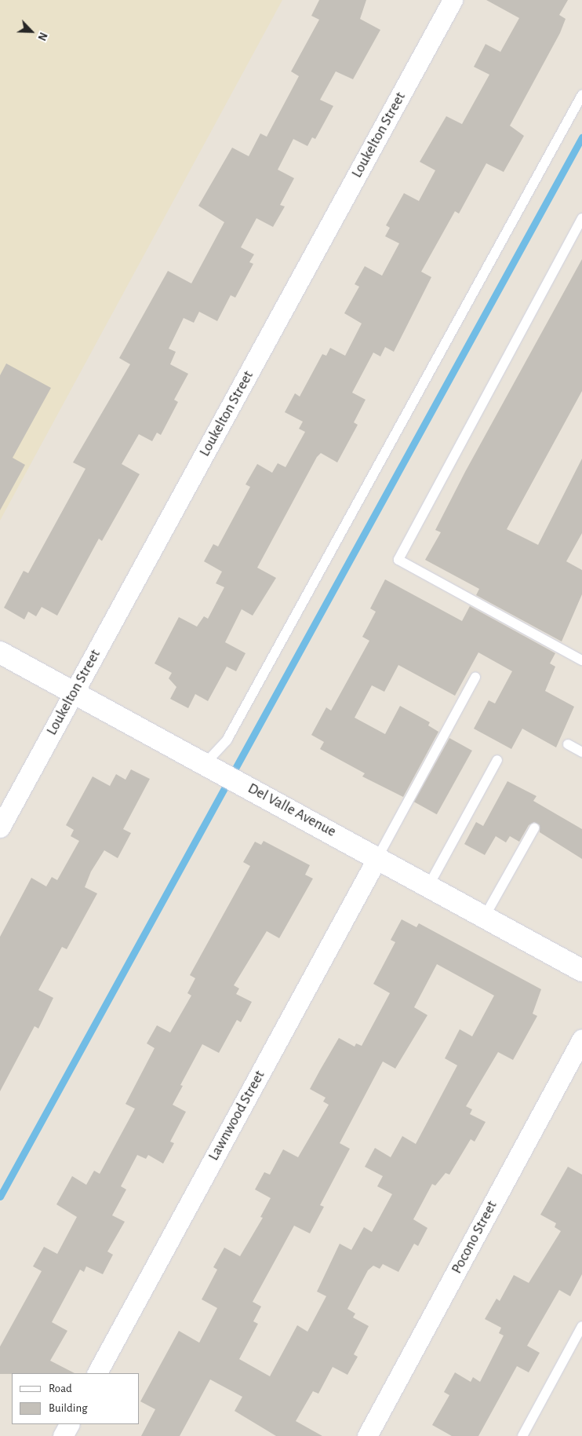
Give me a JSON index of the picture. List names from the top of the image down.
{
  "streets": {
    "street": [
      "Loukelton Street",
      "Del Valle Avenue",
      "Lawnwood Street",
      "Pocono Street"
    ]
  },
  "crossings": [
    ["Loukelton Street", "Del Valle Avenue"],
    ["Del Valle Avenue", "Lawnwood Street"]
  ],
  "legend": ["Road", "Building"],
  "north": "bottom right"
}
